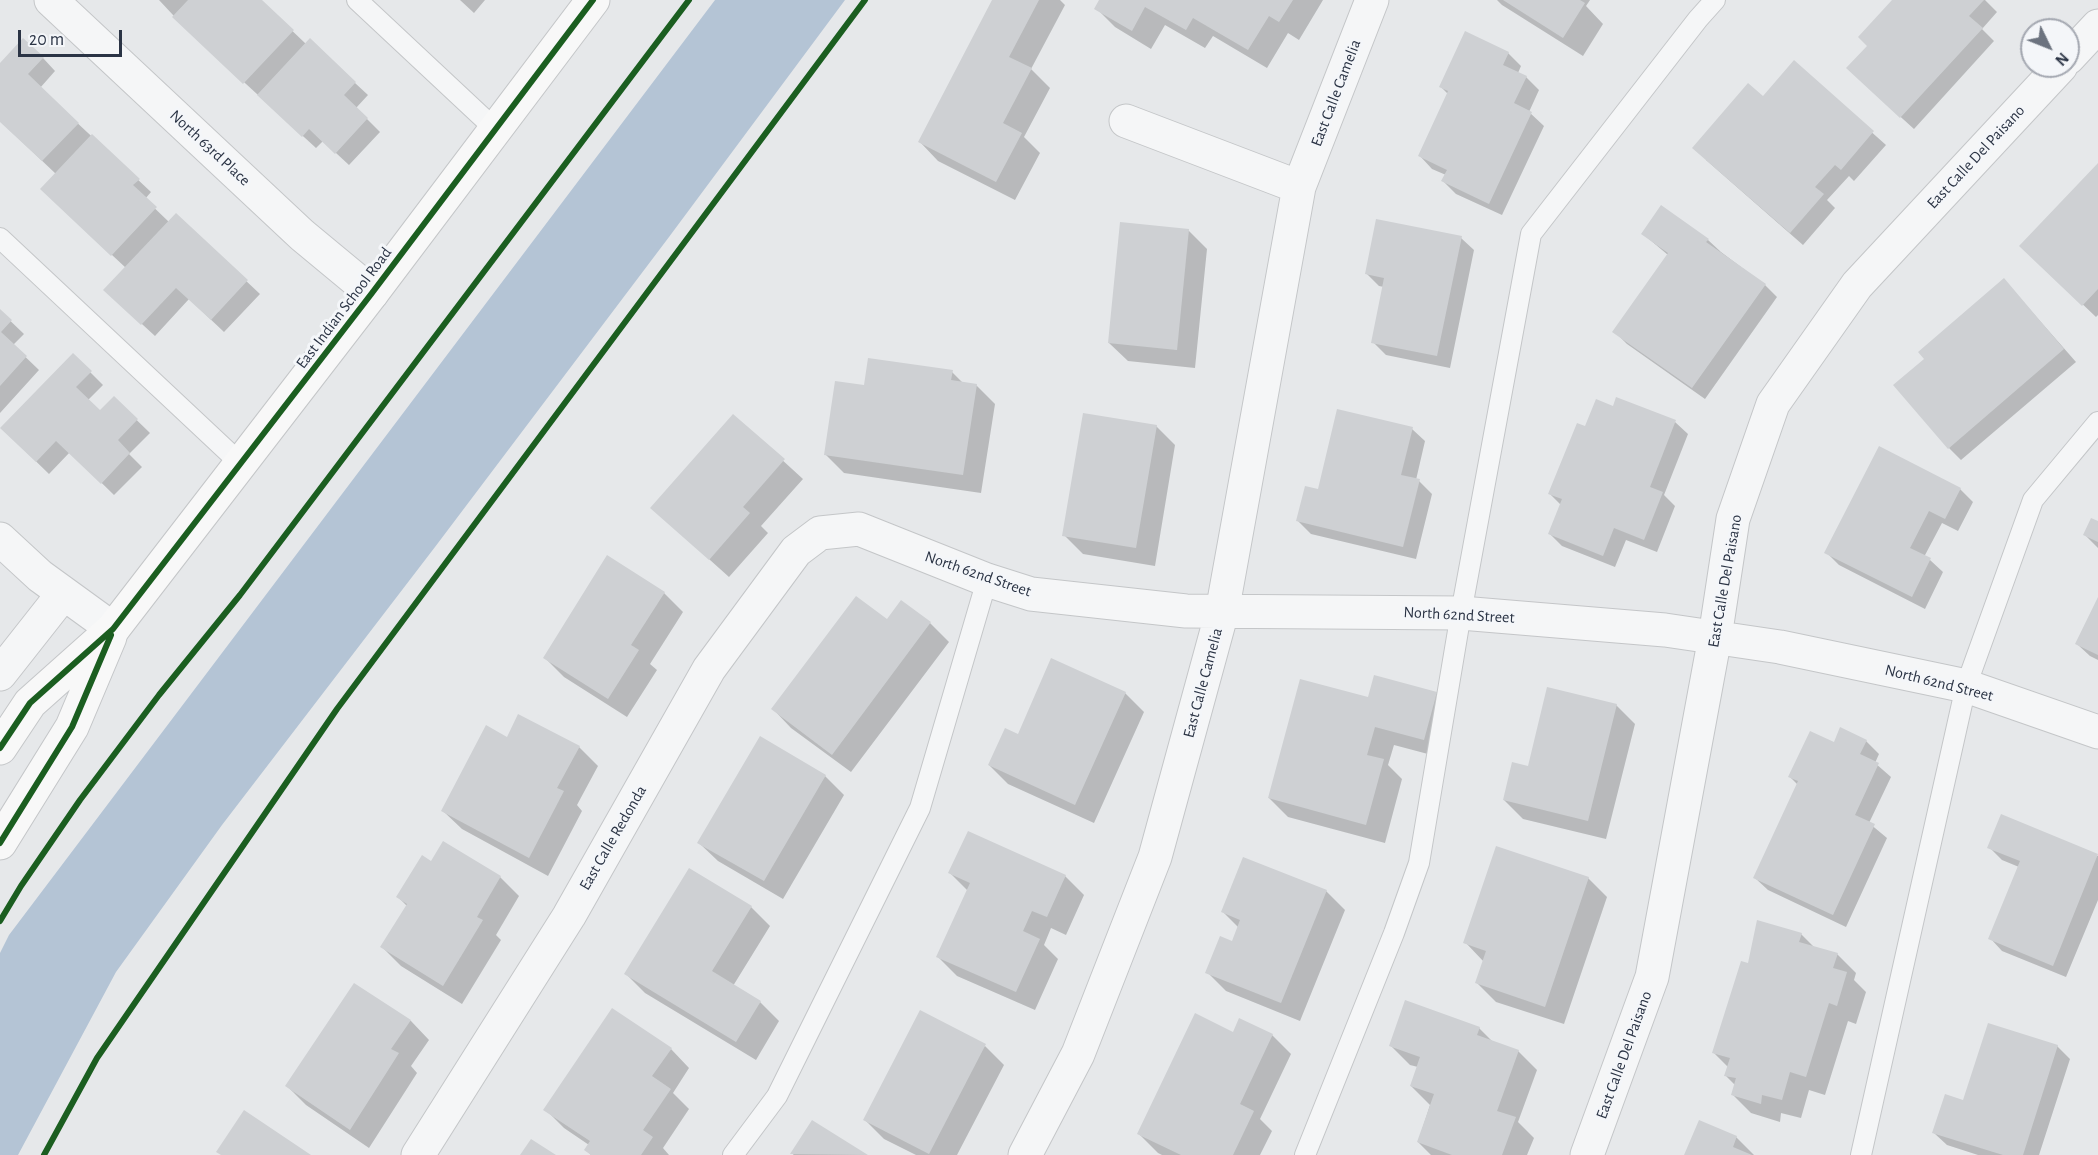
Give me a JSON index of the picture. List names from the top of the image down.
{
  "streets": {
    "main road": ["East Indian School Road"],
    "street": [
      "East Calle Camelia",
      "North 63rd Place",
      "East Calle Del Paisano",
      "North 62nd Street",
      "East Calle Redonda"
    ]
  },
  "crossings": [
    ["East Calle Camelia", "North 62nd Street"],
    ["North 63rd Place", "East Indian School Road"],
    ["East Calle Del Paisano", "North 62nd Street"],
    ["North 62nd Street", "East Calle Redonda"]
  ],
  "scale_bar": "20 m",
  "north": "bottom right"
}
